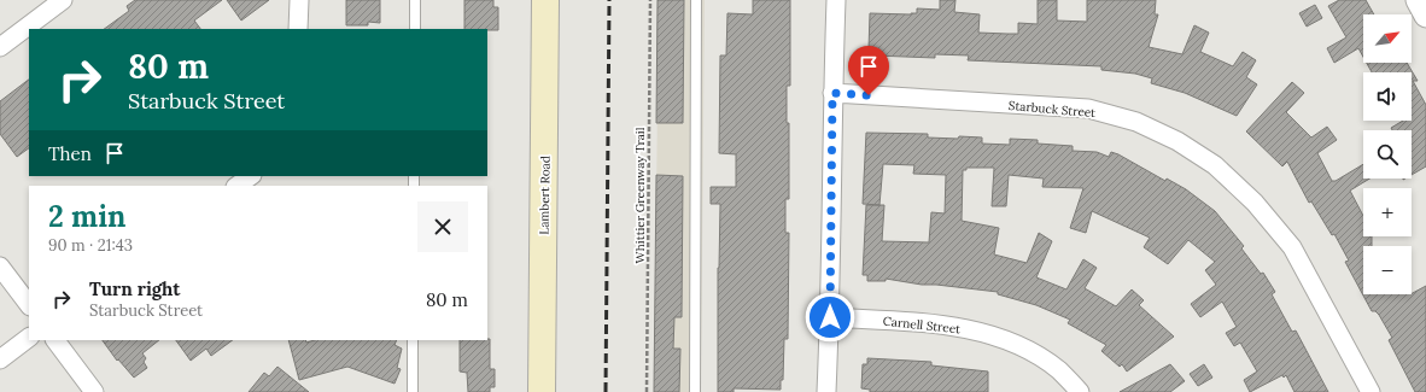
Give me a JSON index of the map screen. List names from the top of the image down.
{
  "streets": {
    "main road": ["Lambert Road"],
    "street": ["Starbuck Street", "Carnell Street"],
    "path": ["Whittier Greenway Trail"]
  },
  "north": "top right",
  "page": {
    "map_buttons": ["+", "−"],
    "turn": ["80 m", "Starbuck Street"],
    "then": "Then",
    "heading": ["2 min", "90 m · 21:43"],
    "list": [
      {
        "name": "Turn right",
        "note": "Starbuck Street",
        "value": "80 m"
      }
    ]
  }
}
